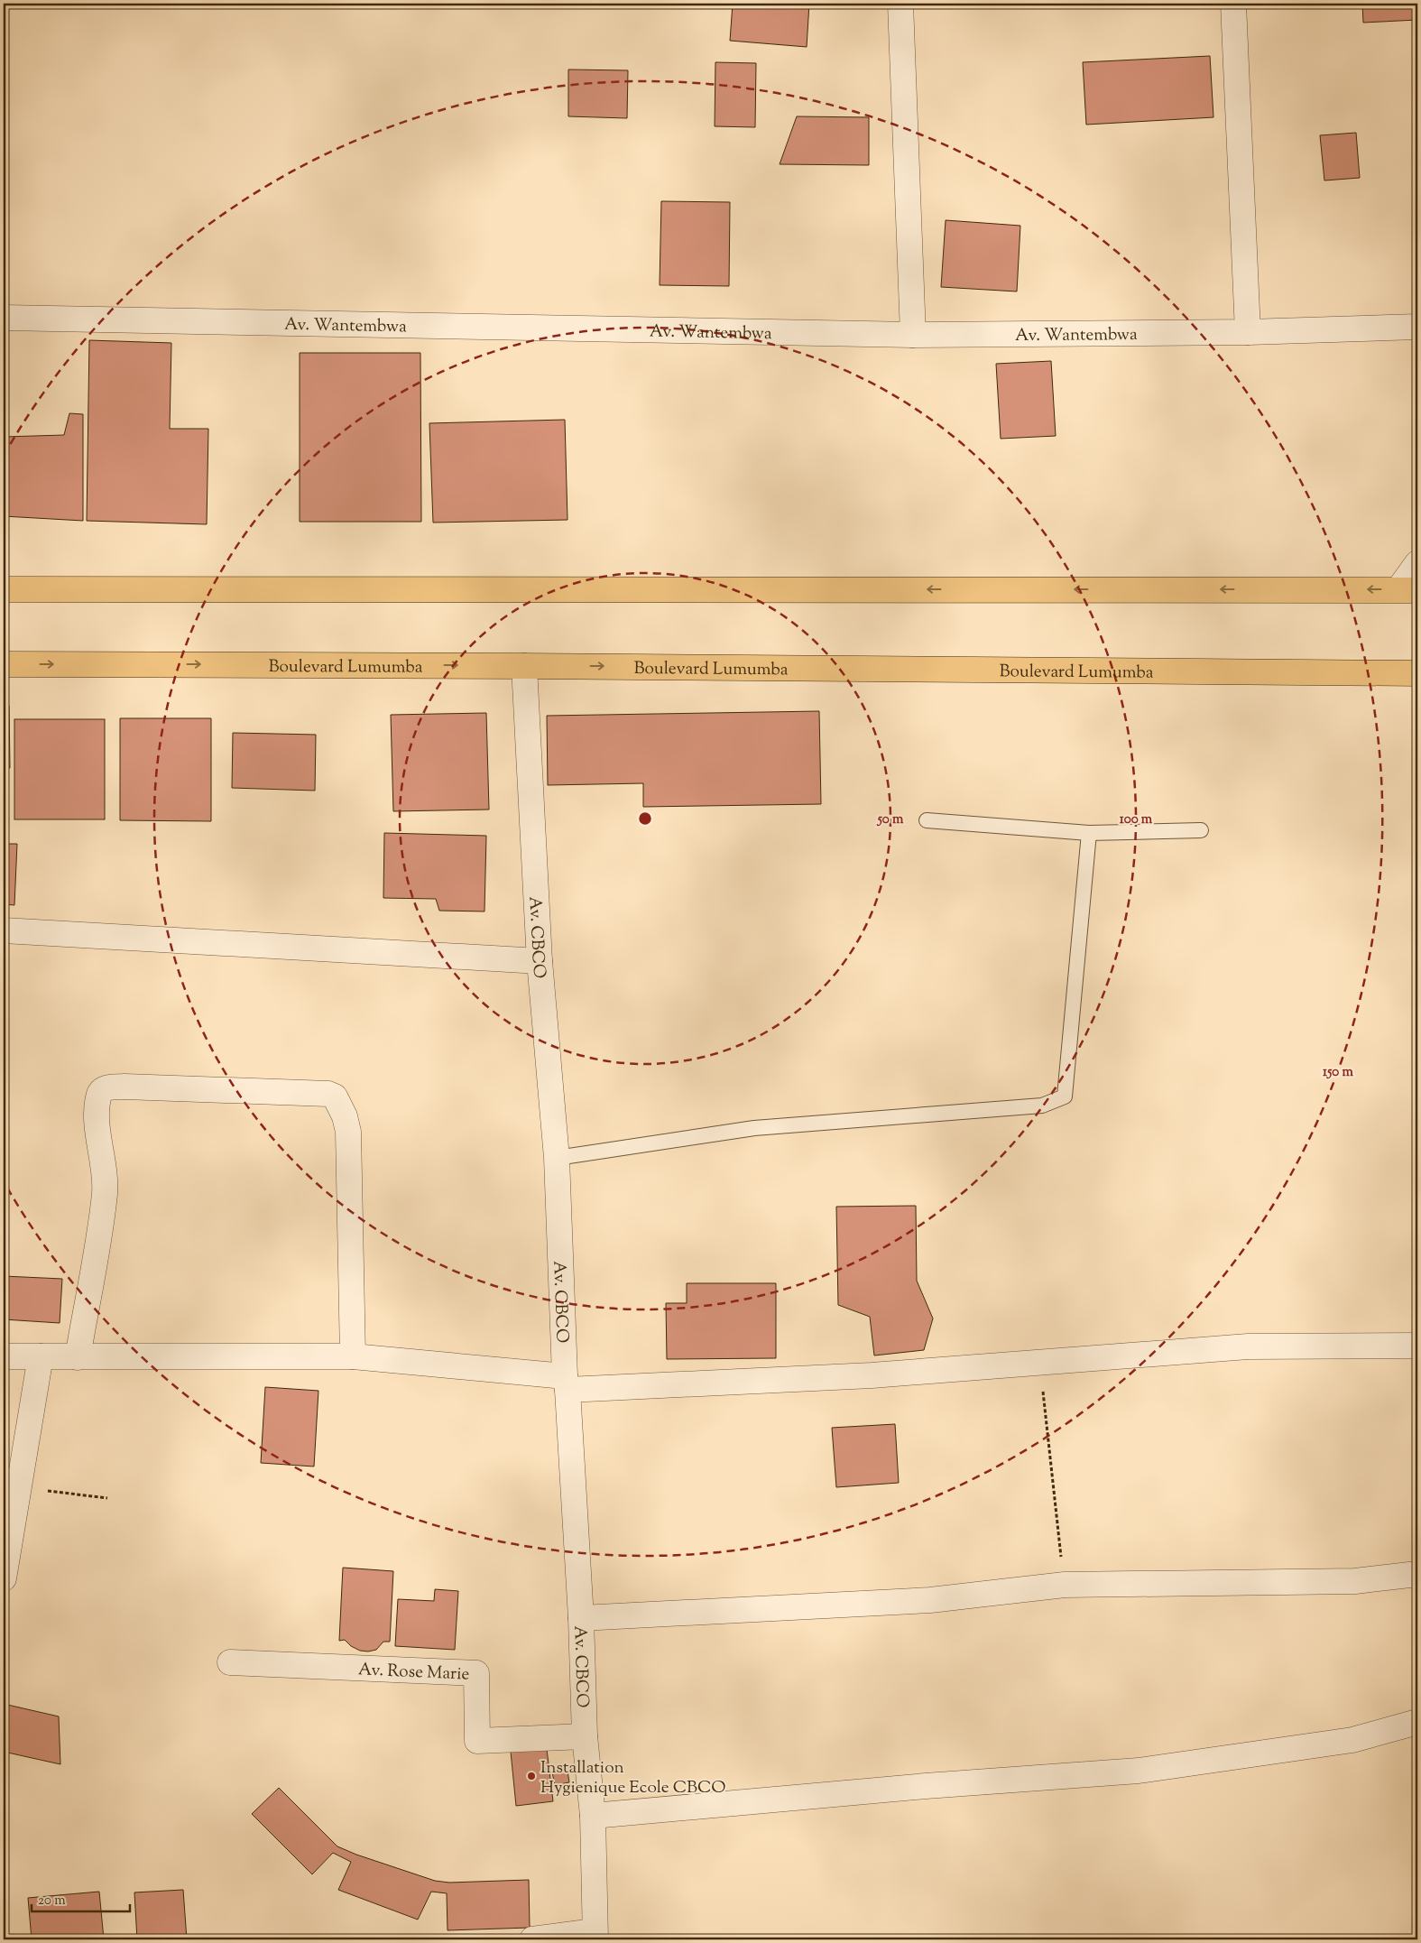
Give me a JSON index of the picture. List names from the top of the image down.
{
  "streets": {
    "highway": ["Boulevard Lumumba"],
    "street": ["Av. Wantembwa", "Av. CBCO", "Av. Rose Marie"]
  },
  "crossings": [
    ["Boulevard Lumumba", "Av. CBCO"],
    ["Av. CBCO", "Av. Rose Marie"]
  ],
  "places": ["Installation Hygienique Ecole CBCO"],
  "scale_bar": "20 m",
  "rings": ["50 m", "100 m", "150 m"]
}
